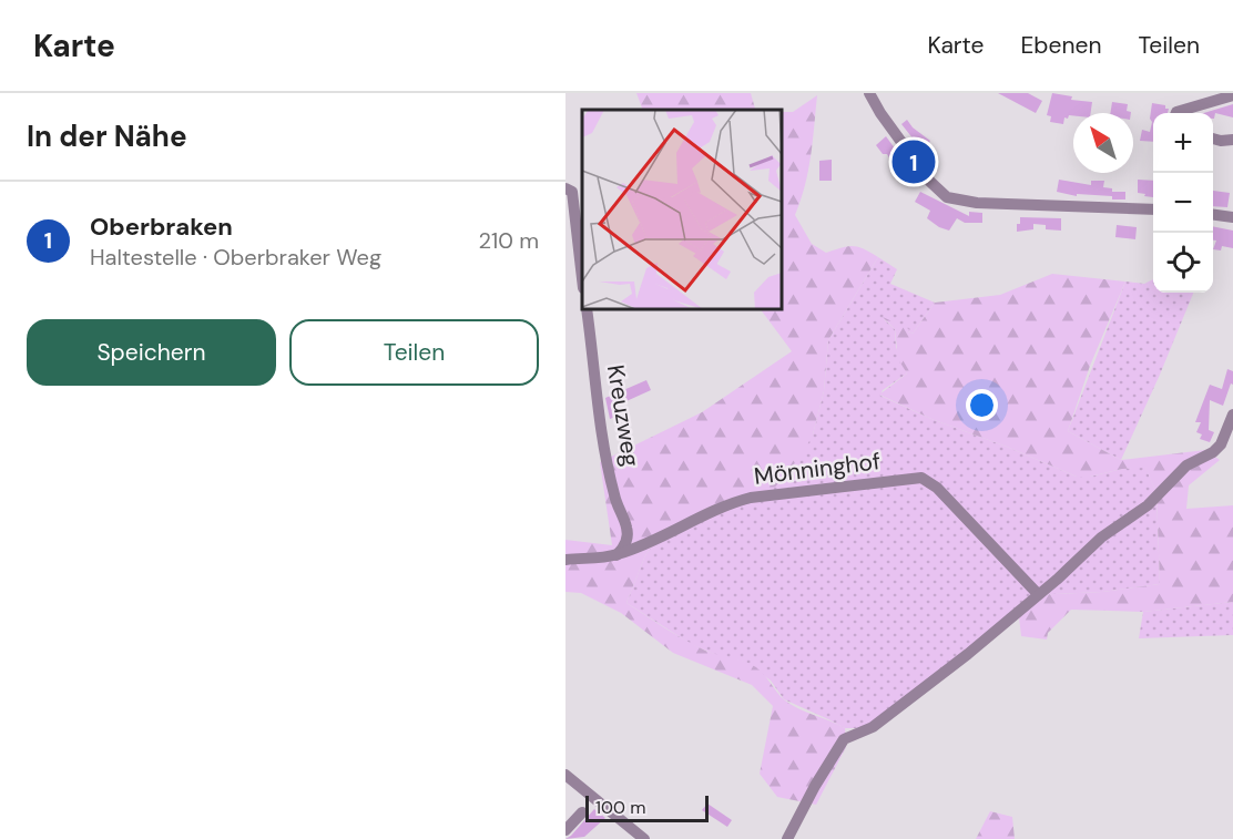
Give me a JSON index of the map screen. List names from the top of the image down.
{
  "streets": {
    "street": ["Kreuzweg", "Mönninghof"]
  },
  "scale_bar": "100 m",
  "north": "top left",
  "page": {
    "header": "Karte",
    "nav": ["Karte", "Ebenen", "Teilen"],
    "heading": "In der Nähe",
    "map_buttons": ["+", "−"],
    "pins": "1",
    "list": [
      {
        "mark": "1",
        "name": "Oberbraken",
        "note": "Haltestelle · Oberbraker Weg",
        "value": "210 m"
      }
    ],
    "buttons": ["Speichern", "Teilen"],
    "scale": "100 m"
  }
}
